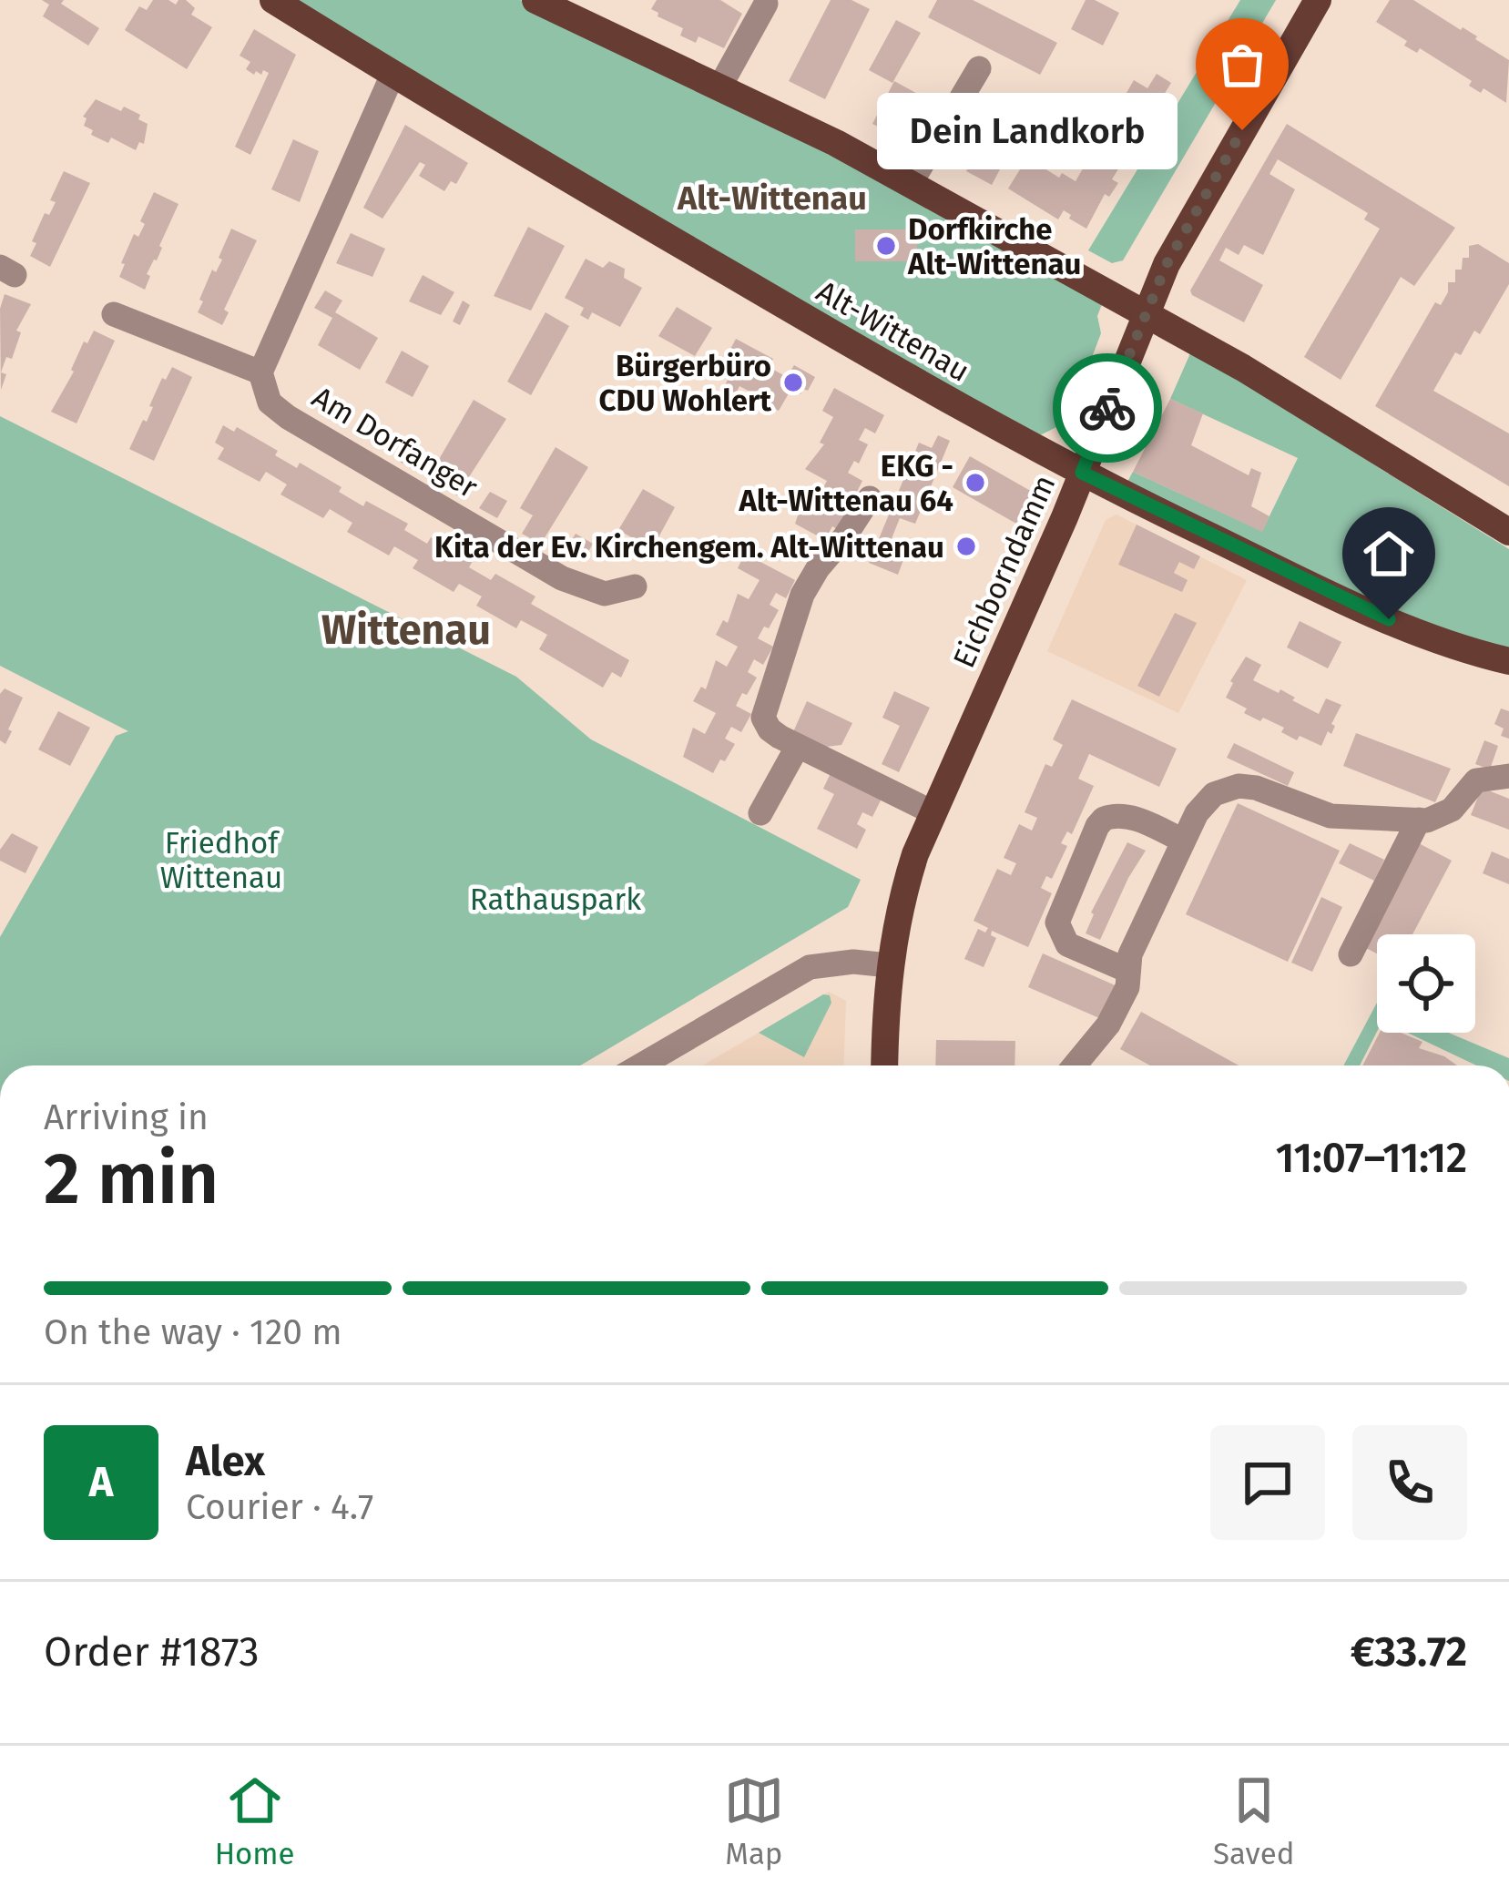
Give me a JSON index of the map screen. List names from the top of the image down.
{
  "streets": {
    "main road": ["Alt-Wittenau", "Eichborndamm"],
    "street": ["Am Dorfanger"]
  },
  "crossings": [
    ["Alt-Wittenau", "Eichborndamm"]
  ],
  "districts": ["Alt-Wittenau", "Wittenau"],
  "parks": ["Friedhof Wittenau", "Rathauspark"],
  "places": [
    "Dein Landkorb",
    "Dorfkirche Alt-Wittenau",
    "Bürgerbüro CDU Wohlert",
    "EKG - Alt-Wittenau 64",
    "Kita der Ev. Kirchengem. Alt-Wittenau"
  ],
  "page": {
    "bubble": "Dein Landkorb",
    "heading": ["2 min", "Arriving in", "11:07–11:12"],
    "panel": [
      "Alex",
      "Courier · 4.7",
      "Order #1873",
      "€33.72"
    ],
    "bar": "On the way · 120 m",
    "round": "A",
    "tabs": ["Home", "Map", "Saved"]
  }
}
